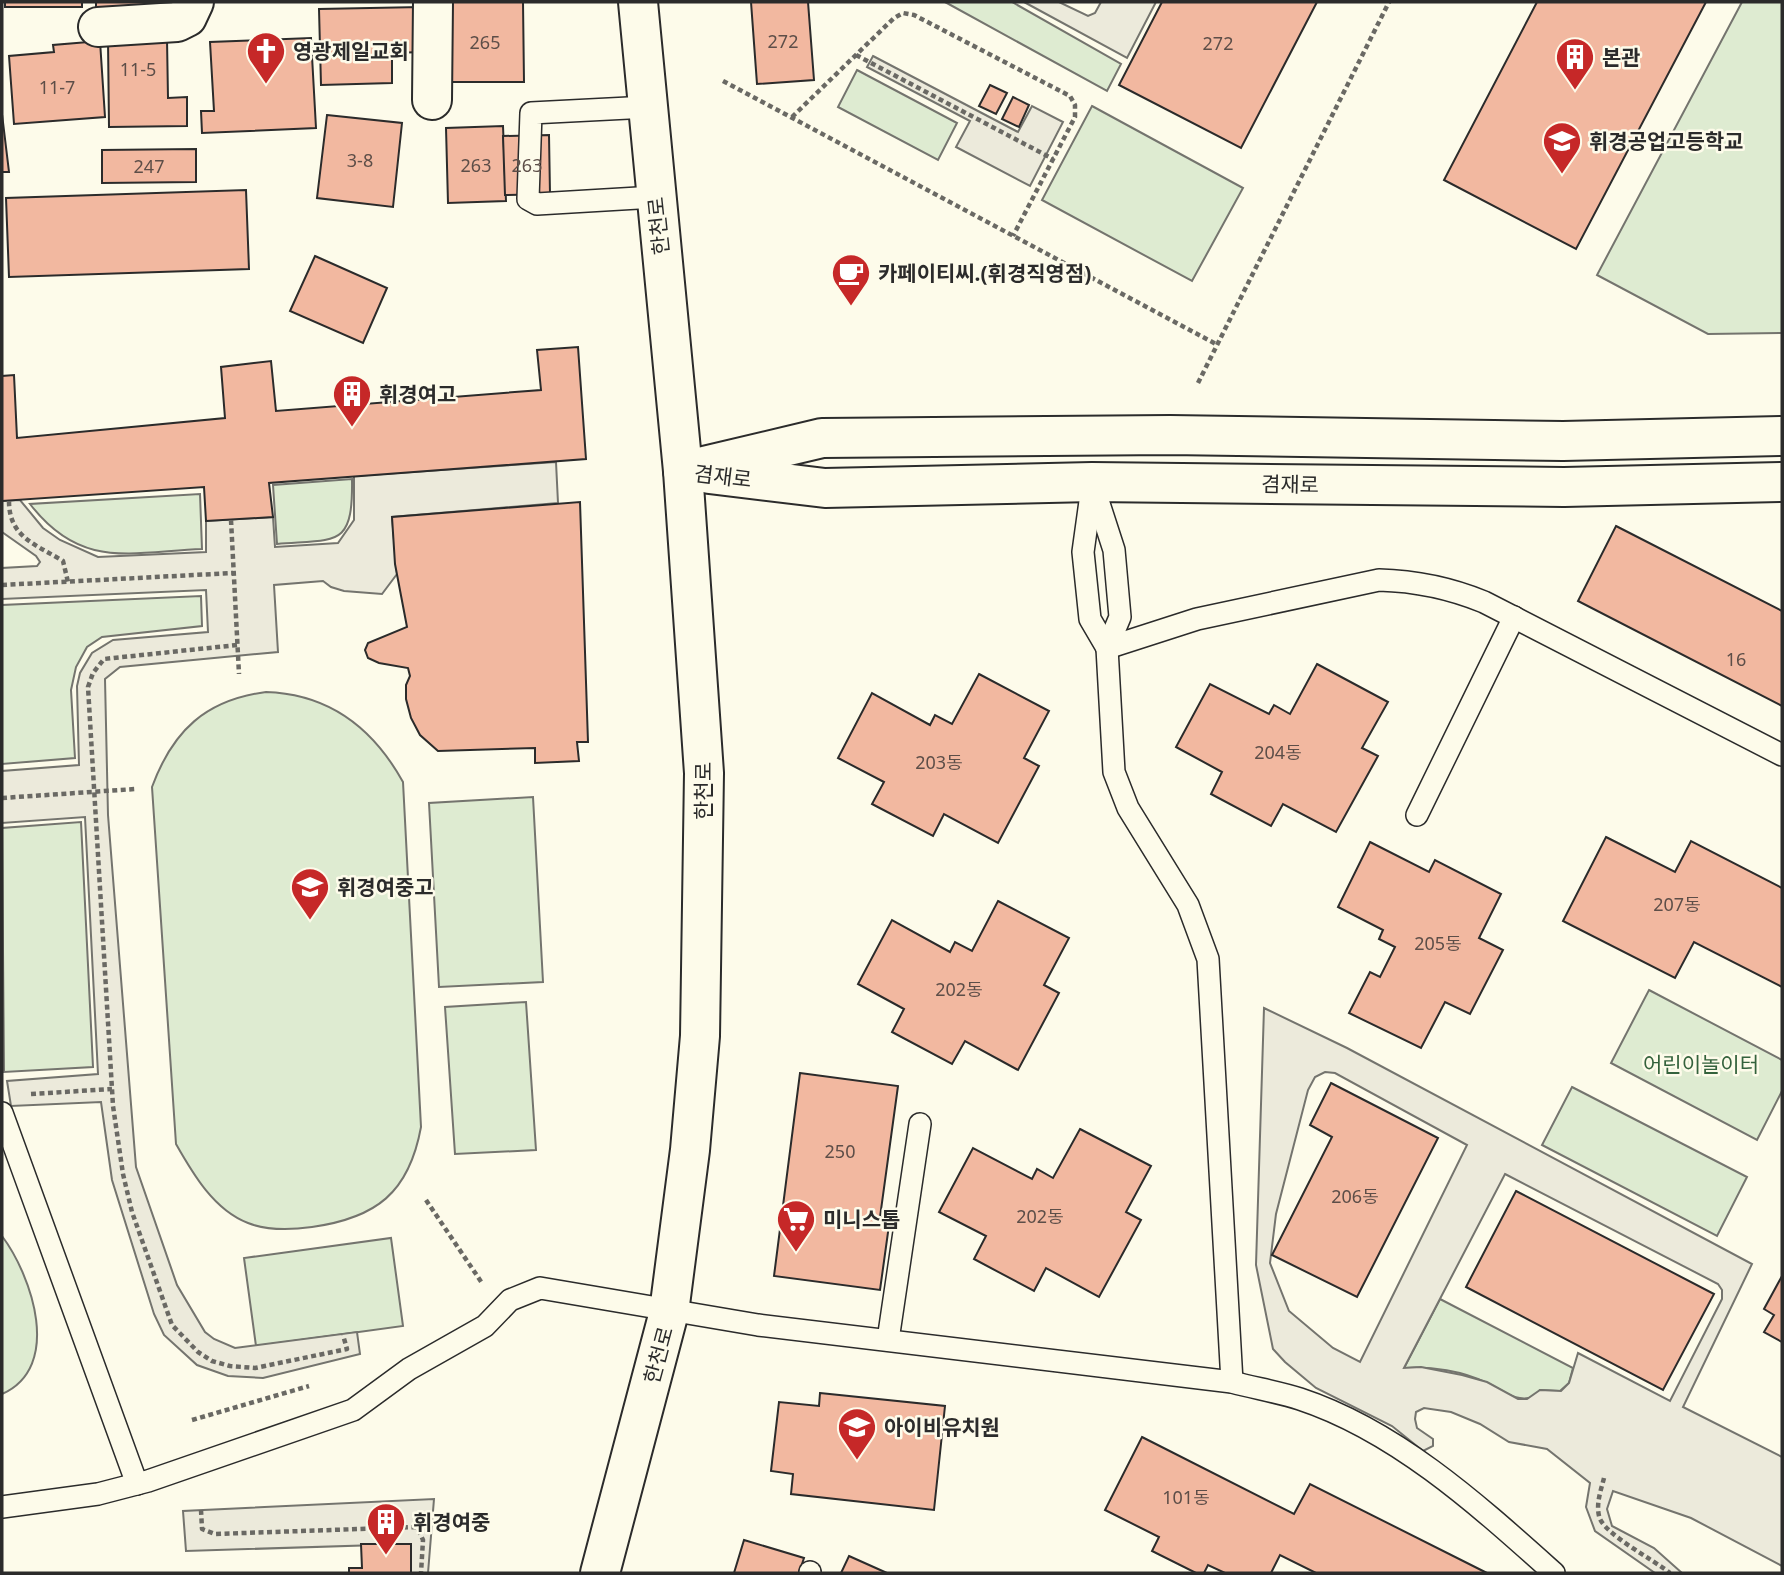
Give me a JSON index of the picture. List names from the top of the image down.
{
  "streets": {
    "main road": ["한천로", "겸재로"]
  },
  "crossings": [
    ["한천로", "겸재로"]
  ],
  "parks": ["어린이놀이터"],
  "places": {
    "church": ["영광제일교회"],
    "building": ["본관", "휘경여고", "휘경여중"],
    "school or university": ["휘경공업고등학교", "휘경여중고", "아이비유치원"],
    "cafe": ["카페이티씨.(휘경직영점)"],
    "supermarket": ["미니스톱"]
  },
  "house_numbers": [
    "272",
    "265",
    "272",
    "11-5",
    "11-7",
    "3-8",
    "263",
    "263",
    "247",
    "16",
    "204동",
    "203동",
    "207동",
    "205동",
    "202동",
    "250",
    "206동",
    "202동",
    "101동"
  ]
}
